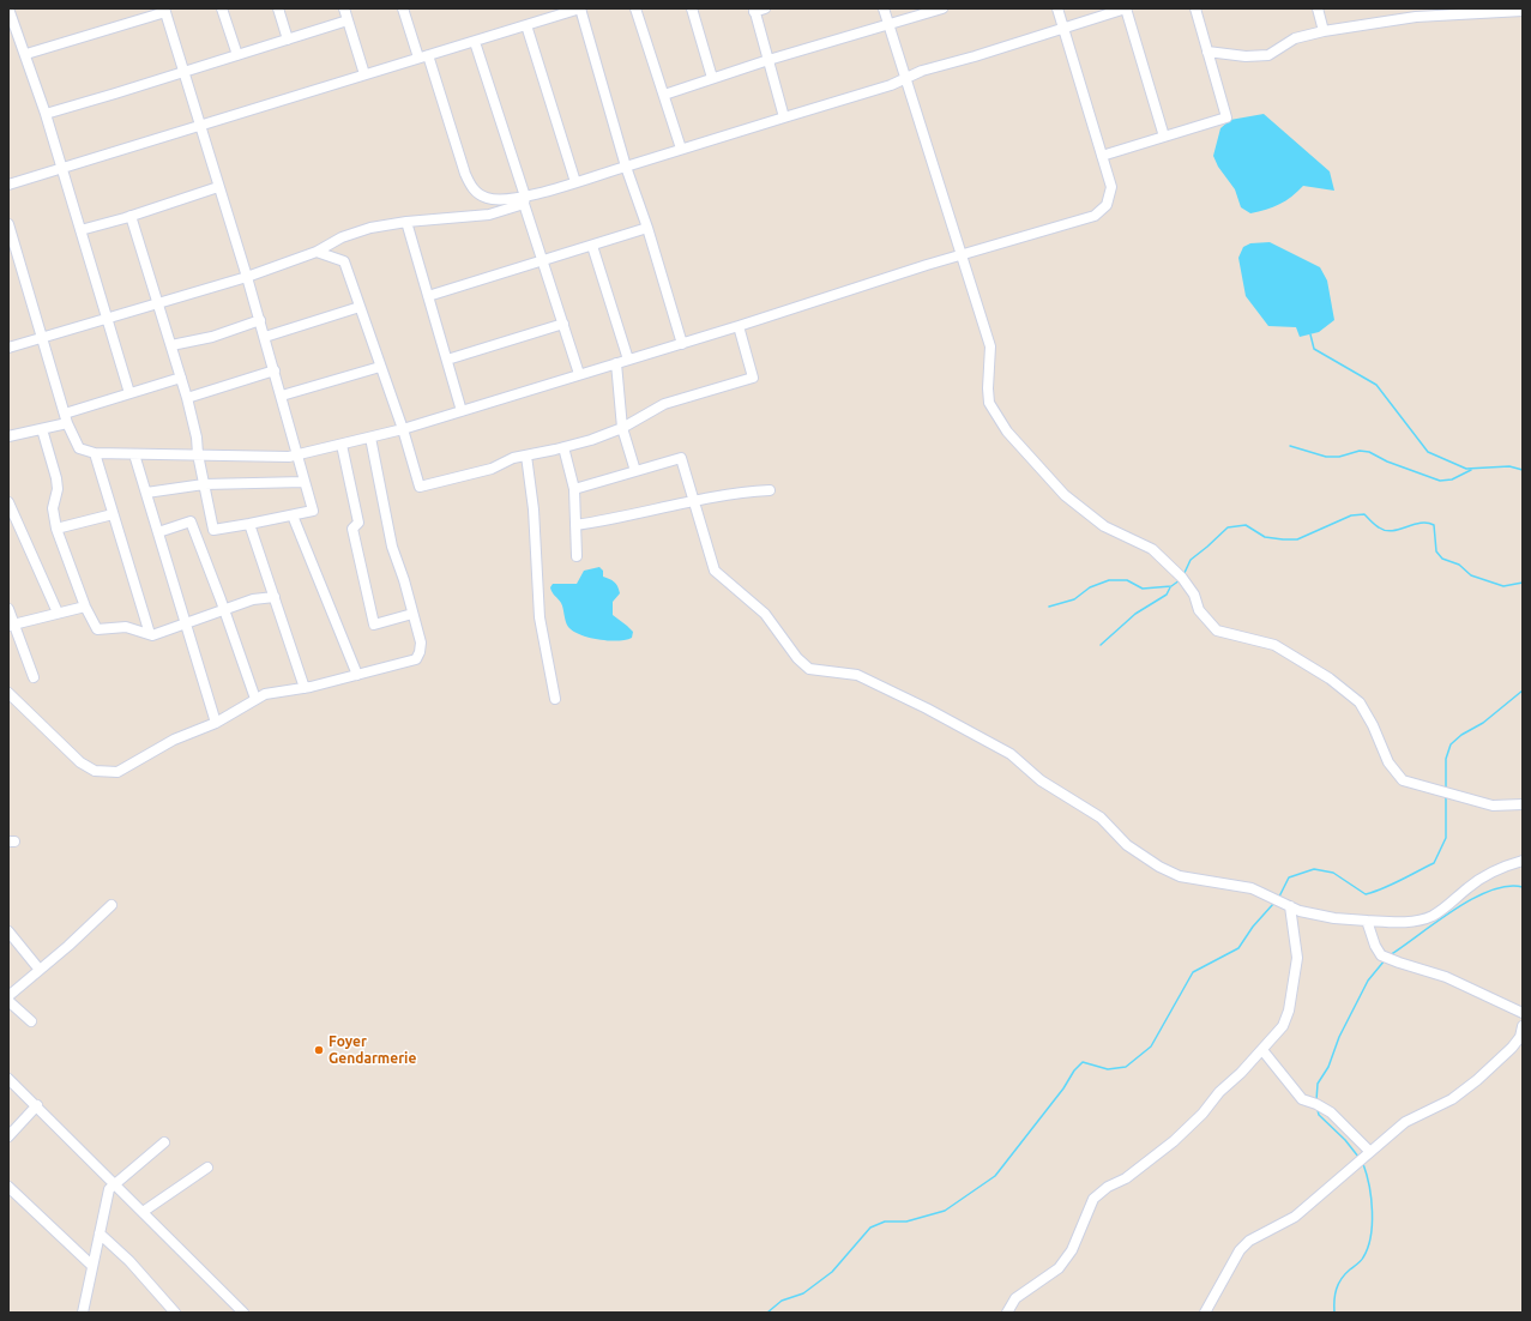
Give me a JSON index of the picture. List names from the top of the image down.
{
  "places": ["Foyer Gendarmerie"]
}
